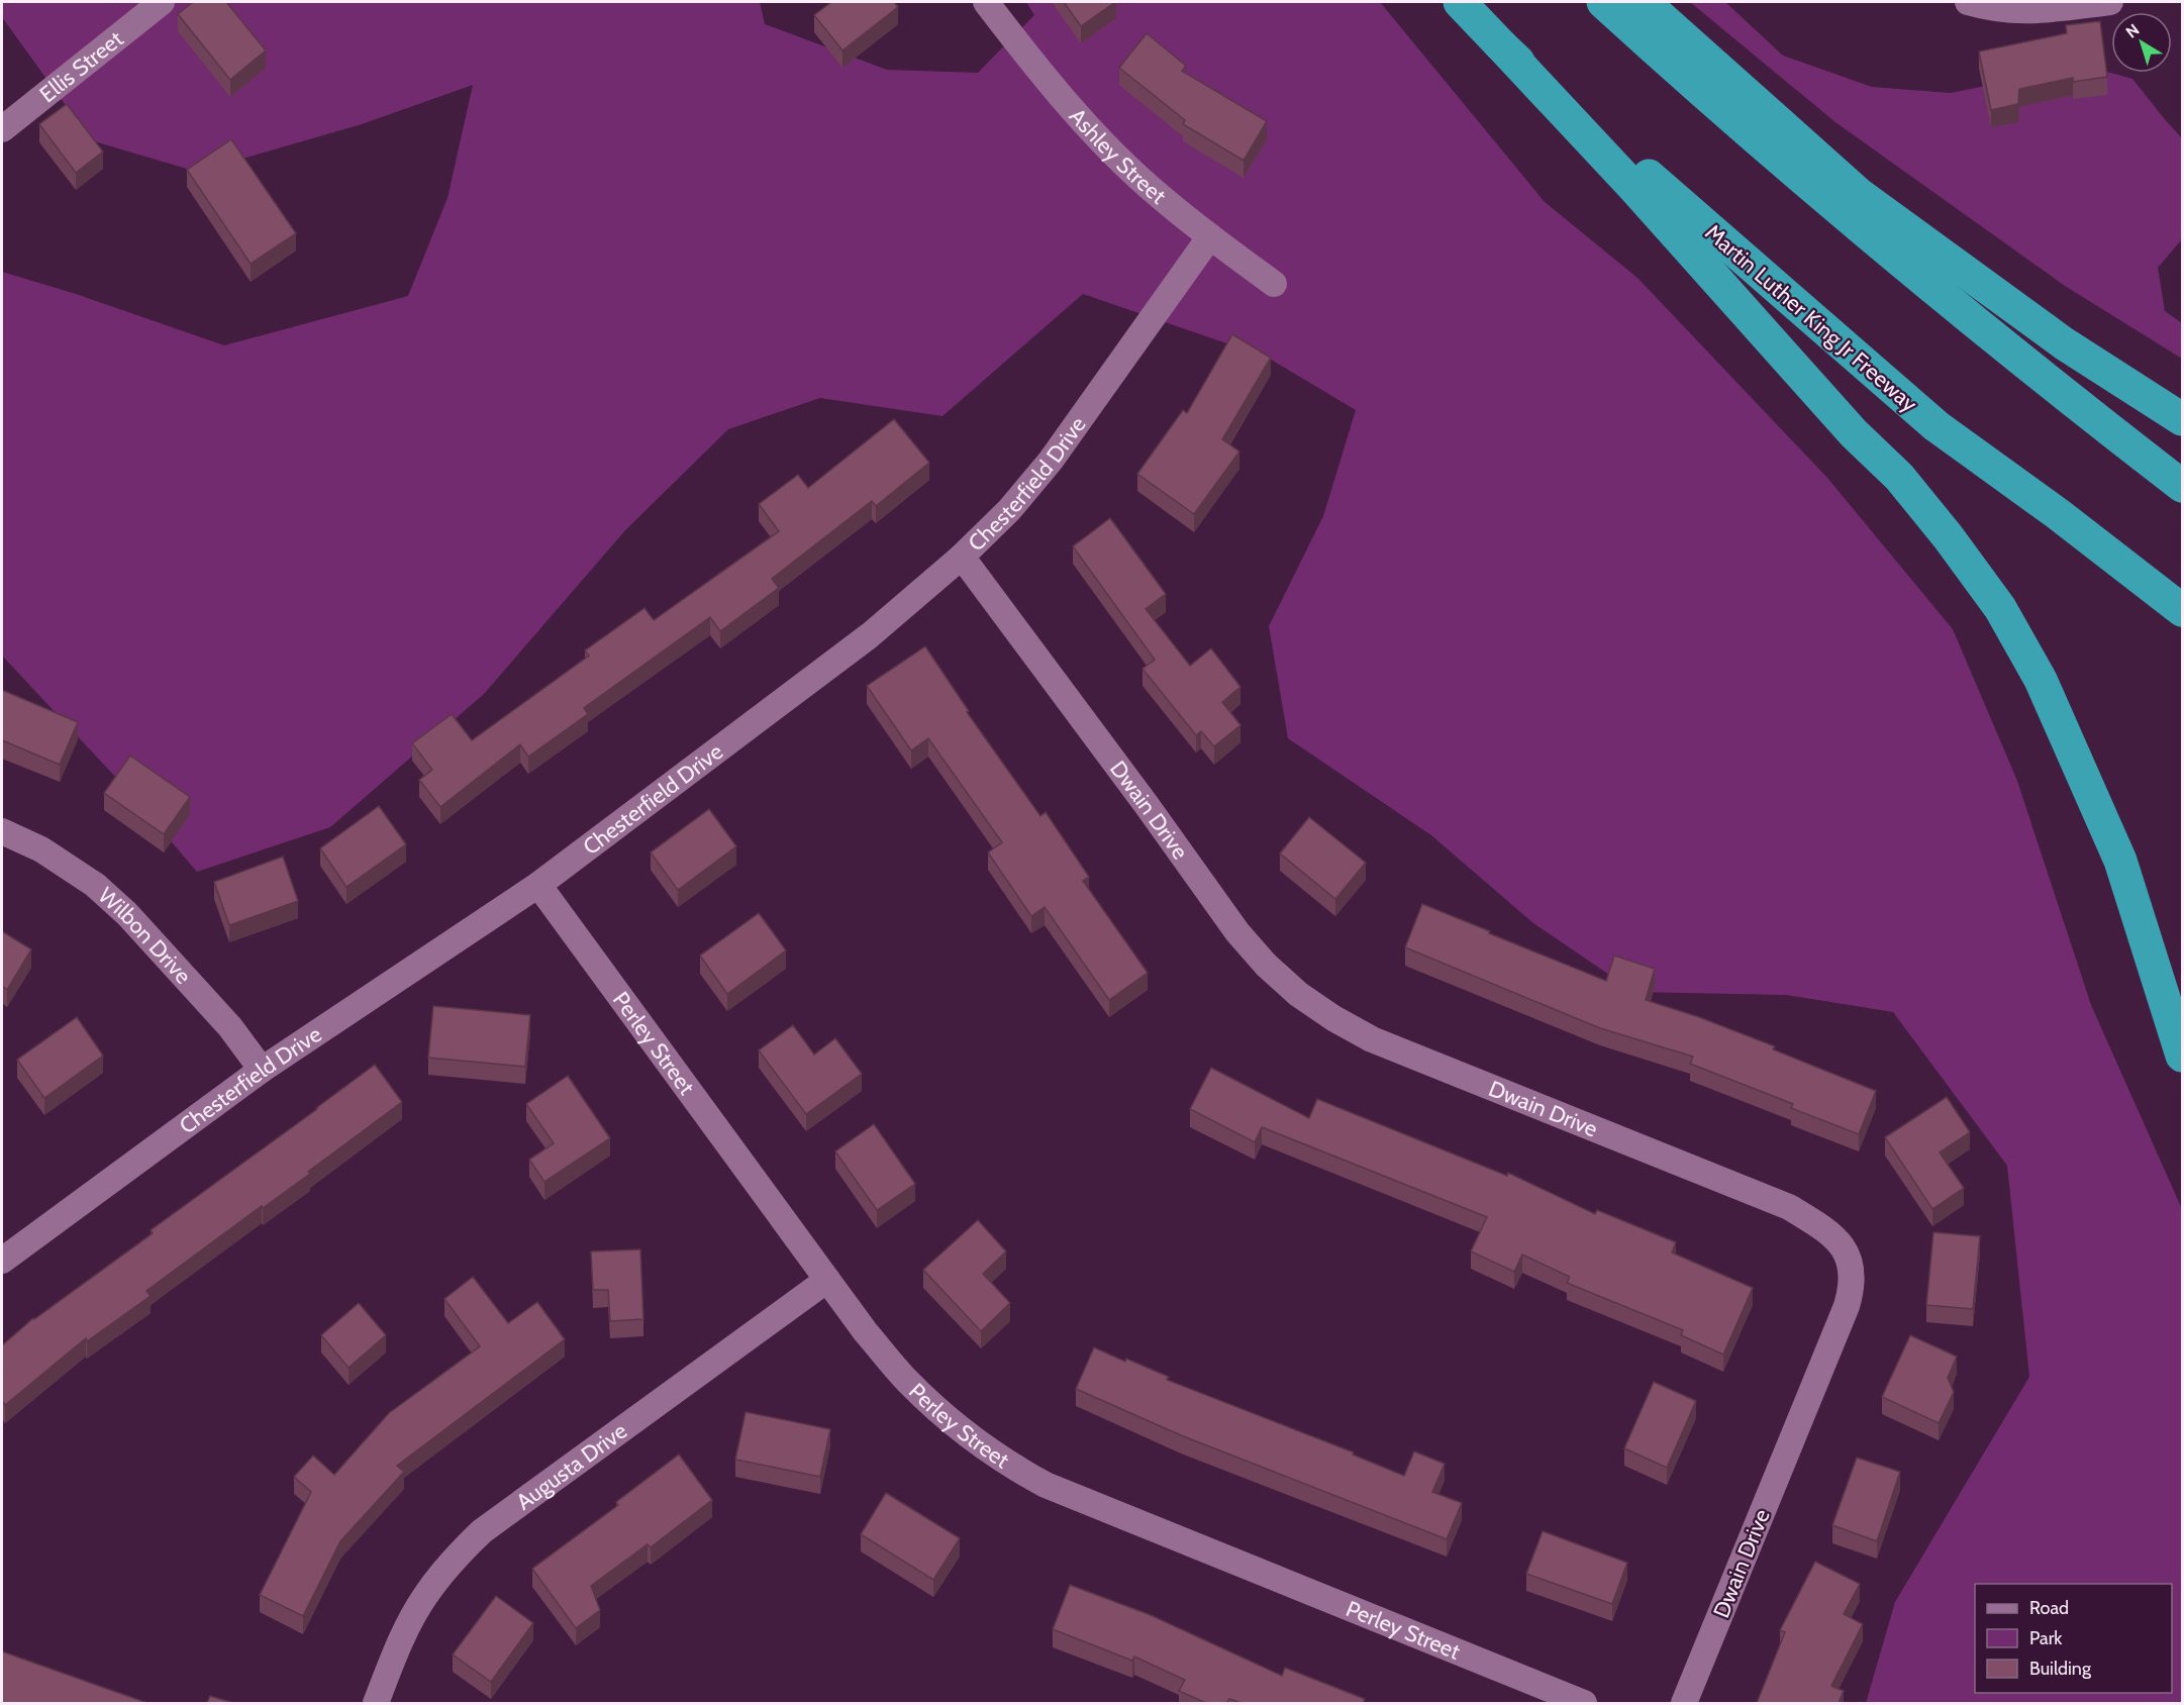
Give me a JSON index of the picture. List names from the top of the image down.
{
  "streets": {
    "highway": ["Martin Luther King Jr Freeway"],
    "street": [
      "Ellis Street",
      "Ashley Street",
      "Chesterfield Drive",
      "Dwain Drive",
      "Wilbon Drive",
      "Perley Street",
      "Augusta Drive"
    ]
  },
  "crossings": [
    ["Ashley Street", "Chesterfield Drive"],
    ["Chesterfield Drive", "Dwain Drive"],
    ["Chesterfield Drive", "Wilbon Drive"],
    ["Chesterfield Drive", "Perley Street"],
    ["Perley Street", "Augusta Drive"]
  ],
  "legend": ["Road", "Park", "Building"],
  "north": "top left"
}
